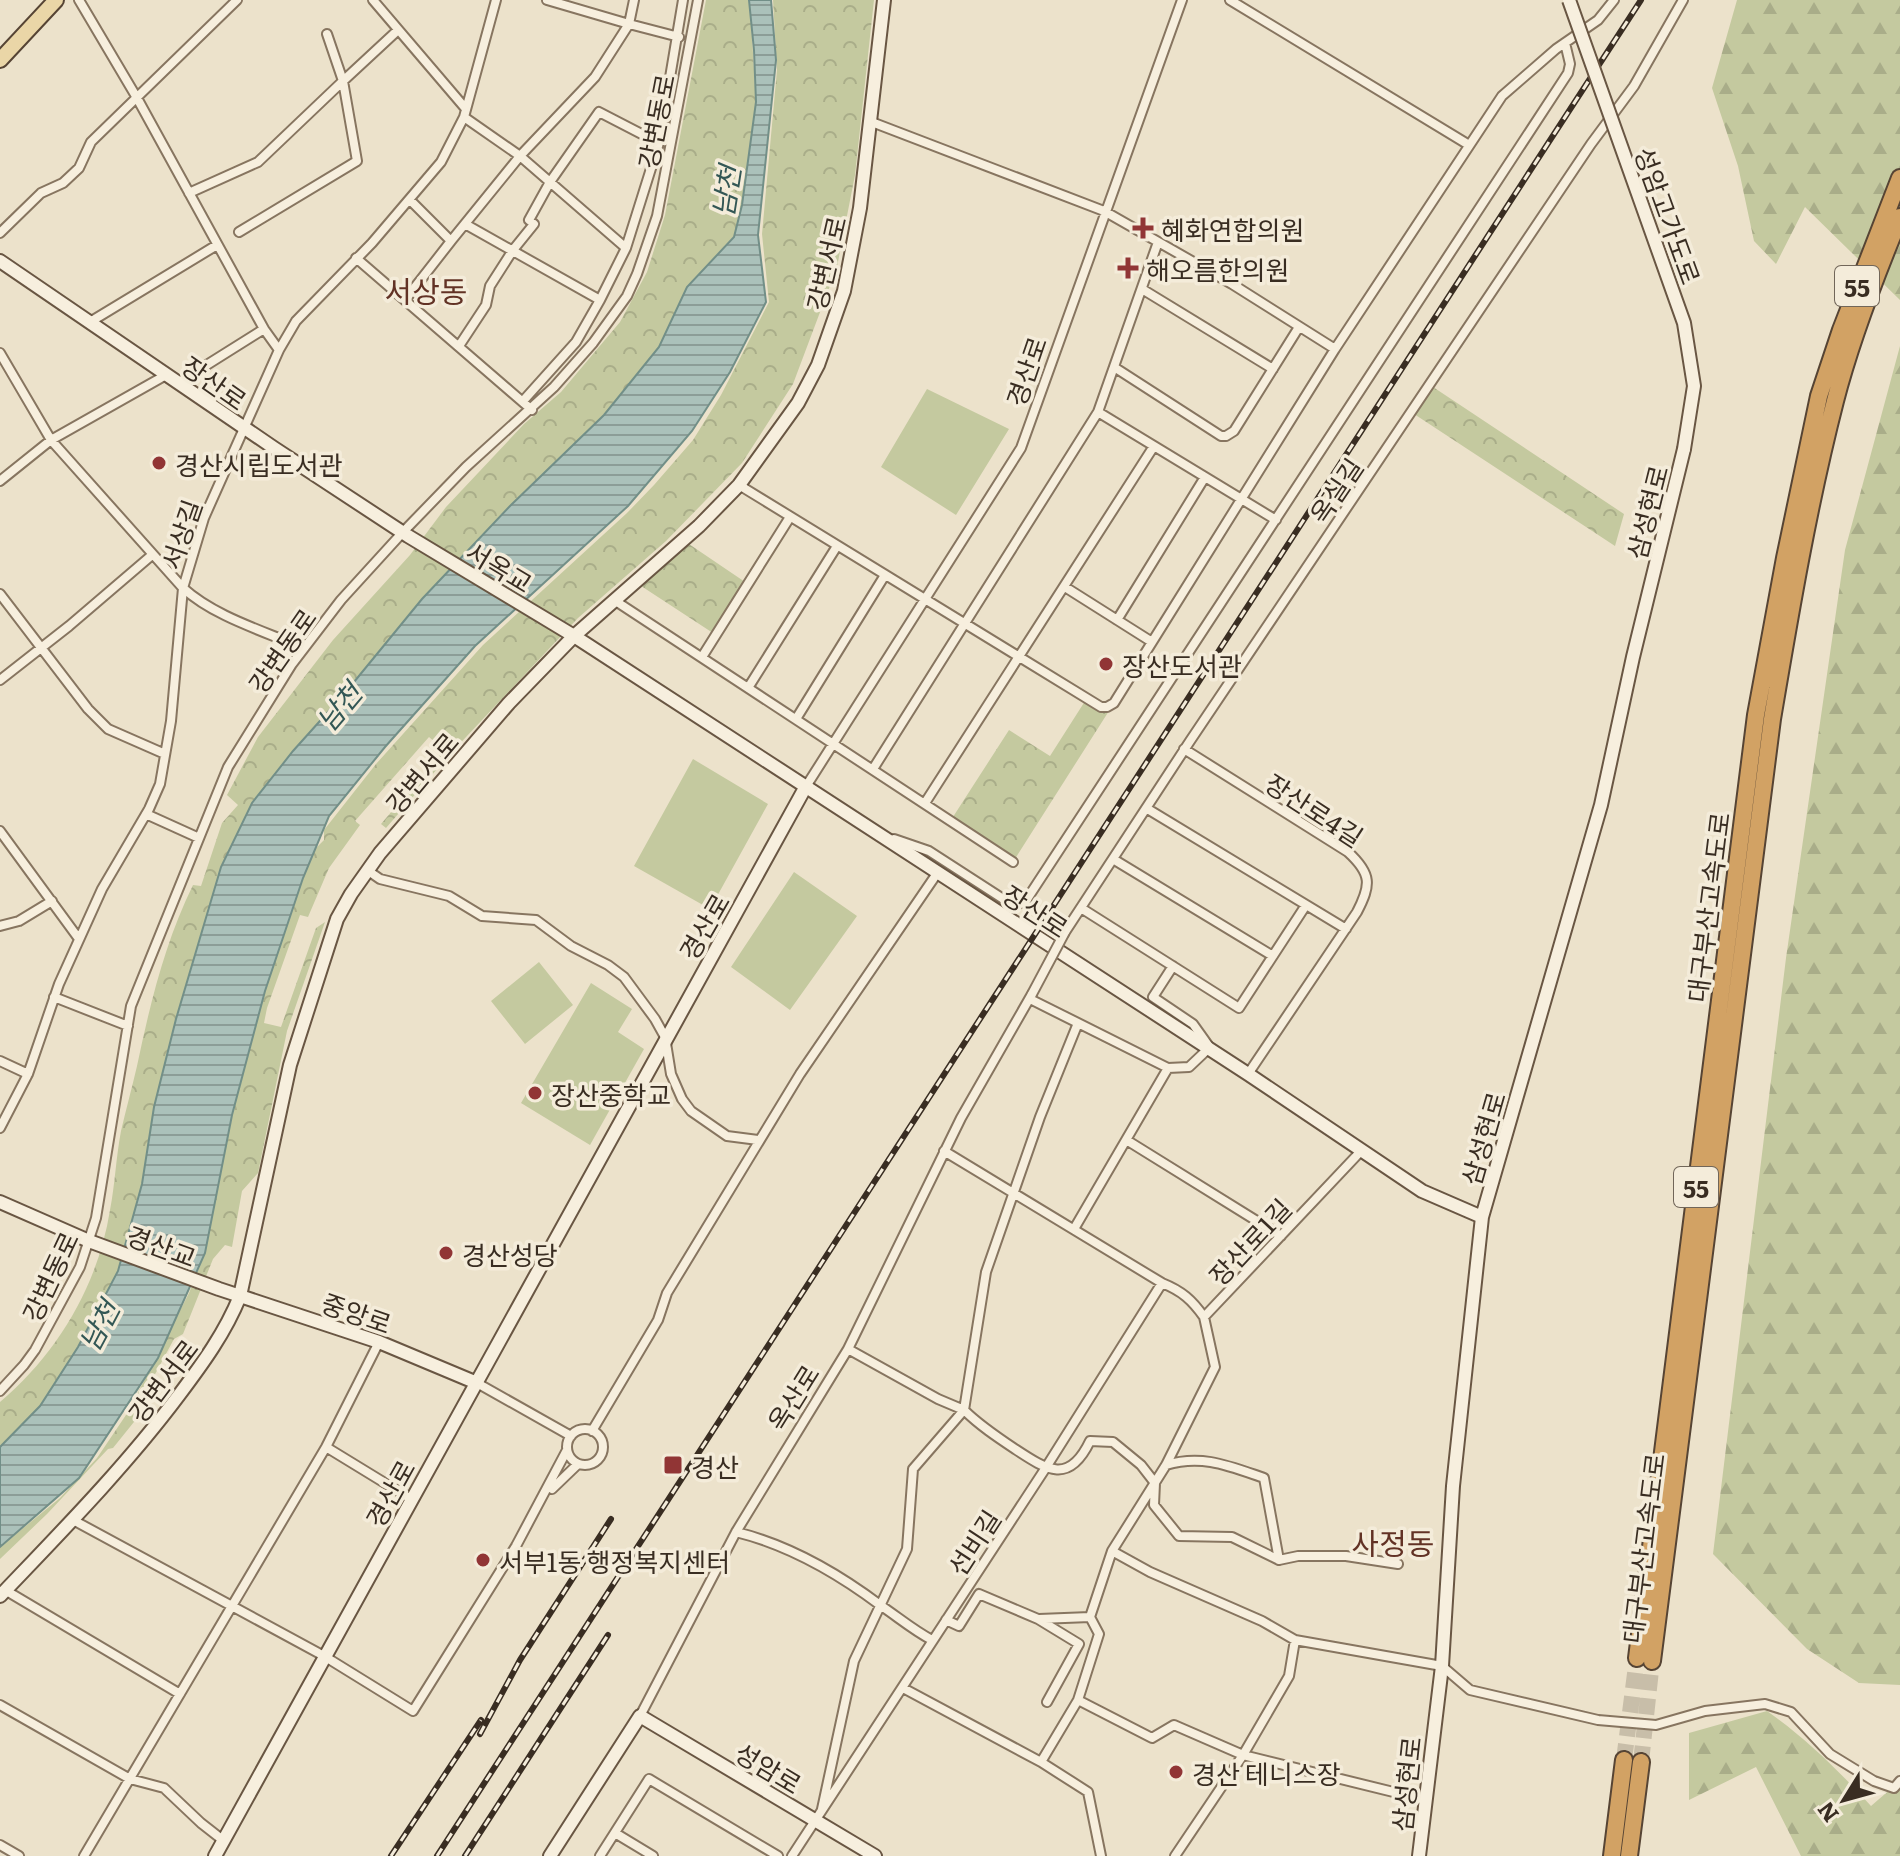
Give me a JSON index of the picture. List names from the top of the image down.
{
  "streets": {
    "highway": ["55", "대구부산고속도로"],
    "street": [
      "강변동로",
      "성암고가도로",
      "강변서로",
      "경산로",
      "장산로",
      "옥실길",
      "삼성현로",
      "서상길",
      "서옥교",
      "장산로4길",
      "장산로1길",
      "경산교",
      "중앙로",
      "옥산로",
      "선비길",
      "성암로"
    ]
  },
  "crossings": [
    ["강변동로", "장산로"],
    ["강변동로", "서옥교"],
    ["강변동로", "경산교"],
    ["성암고가도로", "삼성현로"],
    ["강변서로", "장산로"],
    ["강변서로", "서옥교"],
    ["강변서로", "중앙로"],
    ["경산로", "장산로"],
    ["경산로", "중앙로"],
    ["장산로", "삼성현로"],
    ["장산로", "서상길"],
    ["장산로", "서옥교"],
    ["장산로", "장산로4길"],
    ["장산로", "장산로1길"],
    ["옥실길", "장산로4길"],
    ["옥실길", "옥산로"],
    ["장산로1길", "옥산로"],
    ["장산로1길", "선비길"],
    ["경산교", "중앙로"],
    ["옥산로", "성암로"],
    ["선비길", "성암로"]
  ],
  "districts": ["서상동", "사정동"],
  "water": ["남천"],
  "places": {
    "health": ["혜화연합의원", "해오름한의원"],
    "other": [
      "경산시립도서관",
      "장산도서관",
      "장산중학교",
      "경산성당",
      "서부1동 행정복지센터",
      "경산 테니스장"
    ],
    "transit": ["경산"]
  },
  "north": "bottom left"
}
